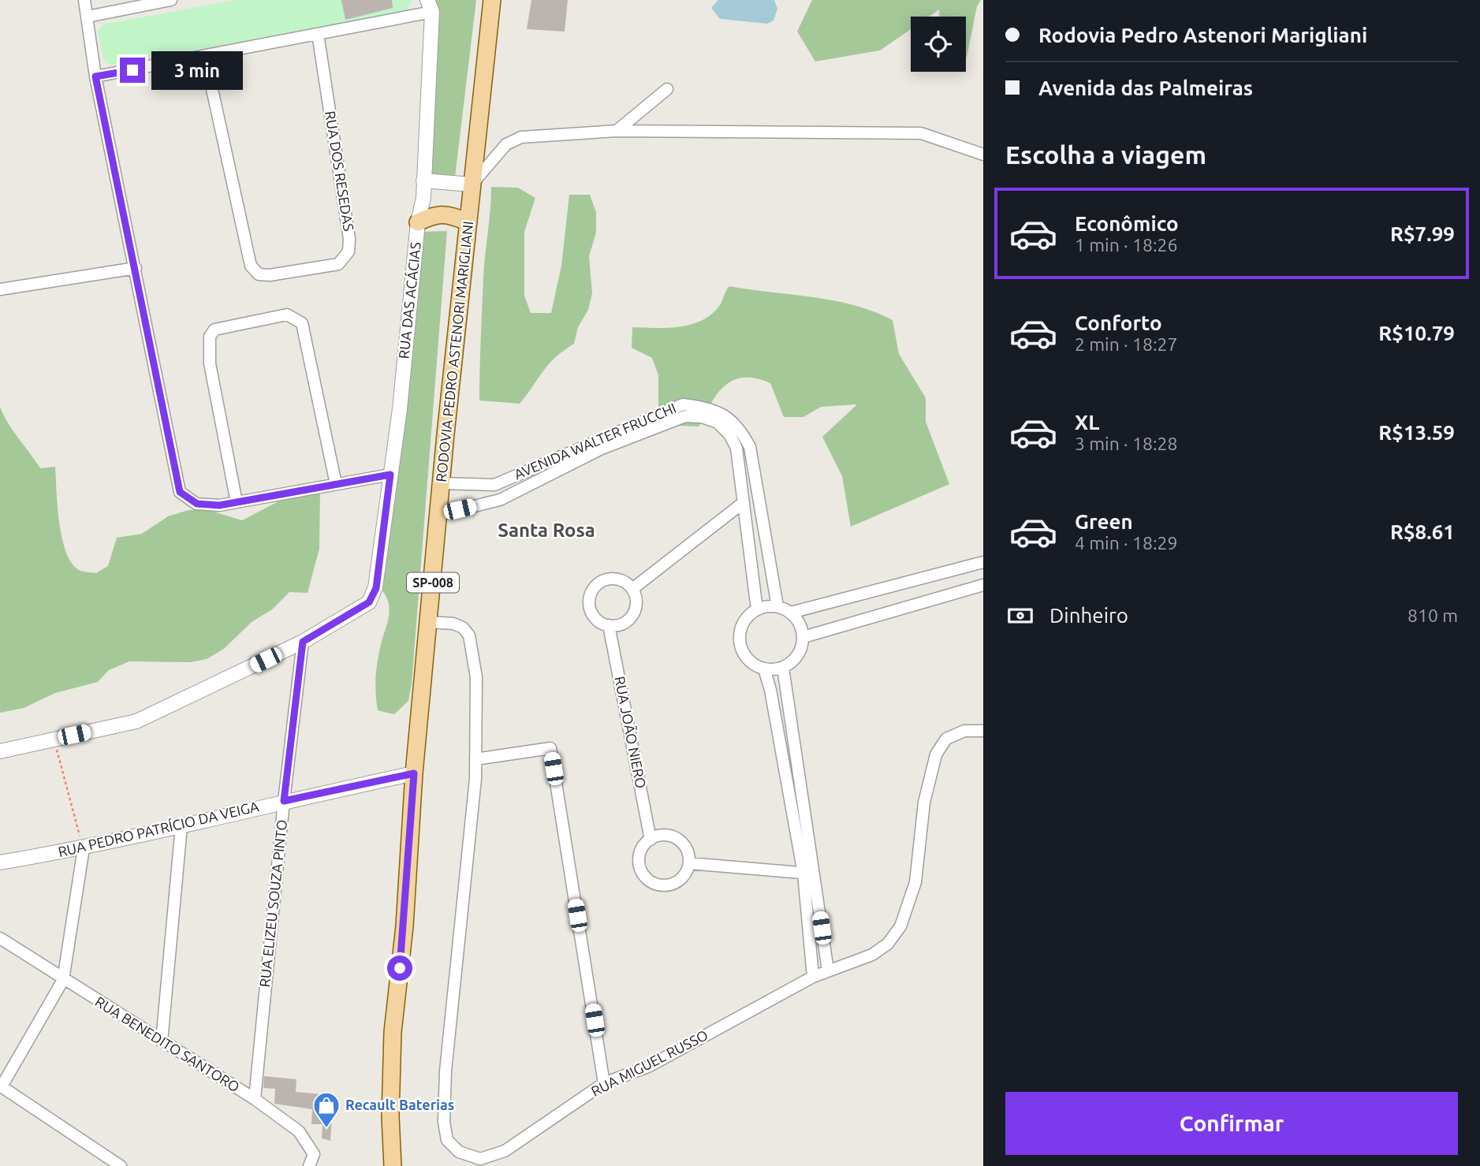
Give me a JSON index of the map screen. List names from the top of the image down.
{
  "streets": {
    "main road": ["RODOVIA PEDRO ASTENORI MARIGLIANI", "SP-008"],
    "street": [
      "RUA DOS RESEDAS",
      "RUA DAS ACÁCIAS",
      "AVENIDA WALTER FRUCCHI",
      "RUA JOÃO NIERO",
      "RUA PEDRO PATRÍCIO DA VEIGA",
      "RUA ELIZEU SOUZA PINTO",
      "RUA BENEDITO SANTORO",
      "RUA MIGUEL RUSSO"
    ]
  },
  "crossings": [
    ["RUA DAS ACÁCIAS", "RUA ELIZEU SOUZA PINTO"],
    ["RODOVIA PEDRO ASTENORI MARIGLIANI", "AVENIDA WALTER FRUCCHI"],
    ["RODOVIA PEDRO ASTENORI MARIGLIANI", "RUA PEDRO PATRÍCIO DA VEIGA"],
    ["RODOVIA PEDRO ASTENORI MARIGLIANI", "RUA MIGUEL RUSSO"],
    ["RUA PEDRO PATRÍCIO DA VEIGA", "RUA ELIZEU SOUZA PINTO"],
    ["RUA ELIZEU SOUZA PINTO", "RUA BENEDITO SANTORO"]
  ],
  "districts": ["Santa Rosa"],
  "places": {
    "shop": ["Recault Baterias"]
  },
  "page": {
    "banner": ["Rodovia Pedro Astenori Marigliani", "Avenida das Palmeiras"],
    "bubble": "3 min",
    "heading": "Escolha a viagem",
    "list": [
      {
        "name": "Econômico",
        "note": "1 min · 18:26",
        "value": "R$7.99"
      },
      {
        "name": "Conforto",
        "note": "2 min · 18:27",
        "value": "R$10.79"
      },
      {
        "name": "XL",
        "note": "3 min · 18:28",
        "value": "R$13.59"
      },
      {
        "name": "Green",
        "note": "4 min · 18:29",
        "value": "R$8.61"
      }
    ],
    "pay": ["Dinheiro", "810 m"],
    "buttons": "Confirmar"
  }
}
